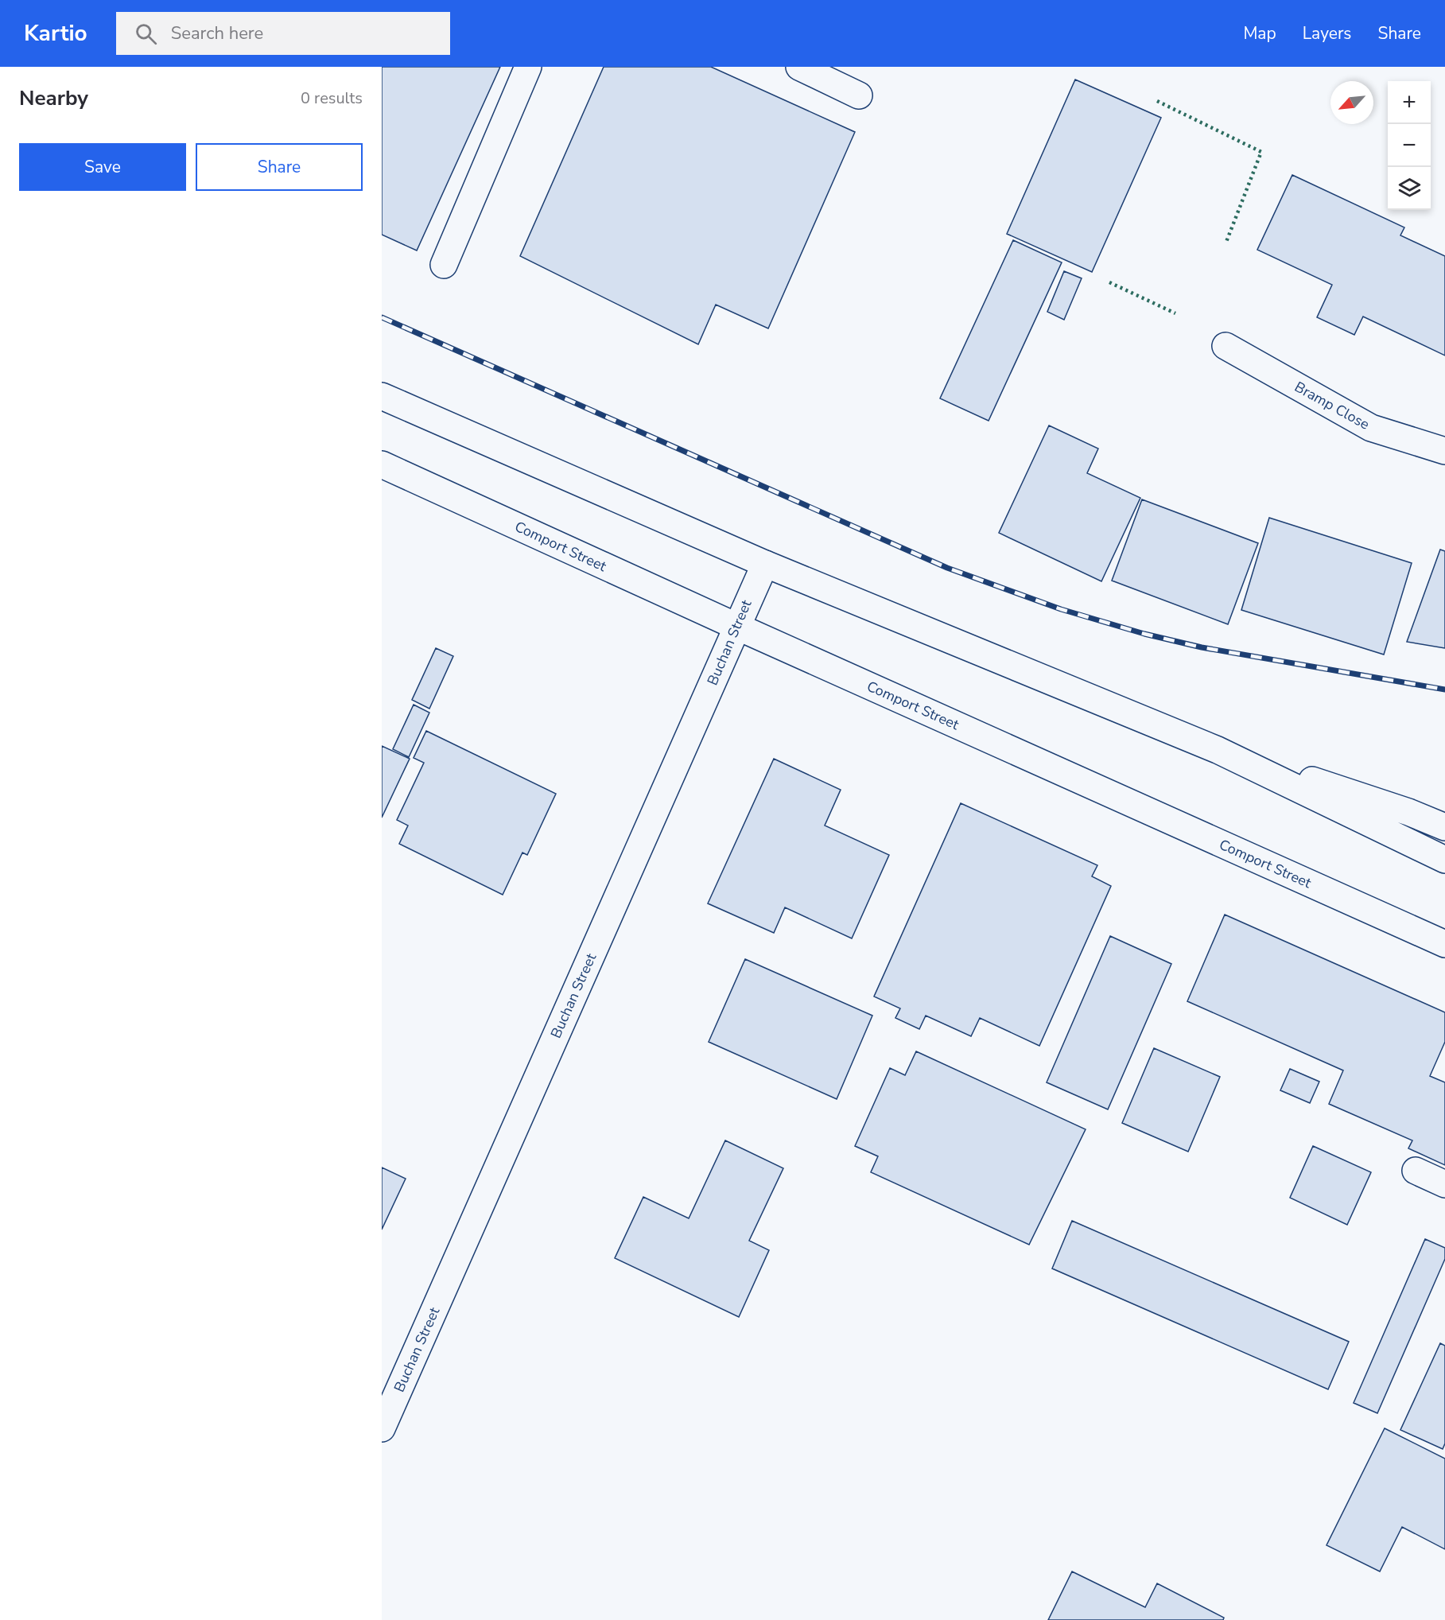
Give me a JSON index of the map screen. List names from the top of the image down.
{
  "streets": {
    "main road": ["Bramp Close", "Comport Street", "Buchan Street"]
  },
  "crossings": [
    ["Comport Street", "Buchan Street"]
  ],
  "north": "bottom left",
  "page": {
    "header": "Kartio",
    "search": "Search here",
    "nav": ["Map", "Layers", "Share"],
    "heading": ["Nearby", "0 results"],
    "map_buttons": ["+", "−"],
    "buttons": ["Save", "Share"]
  }
}
